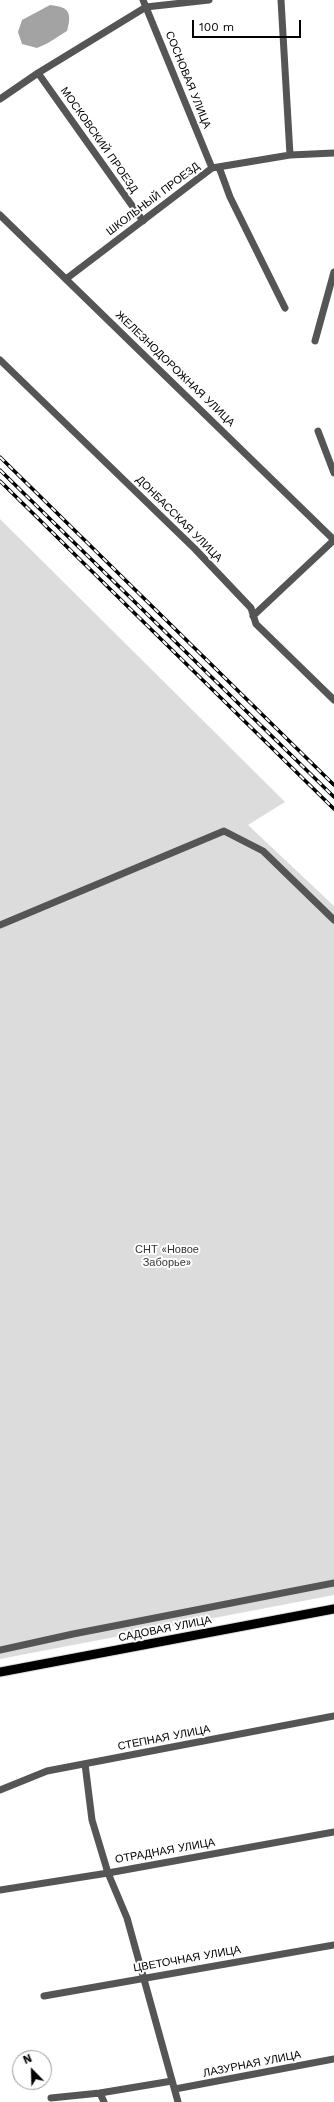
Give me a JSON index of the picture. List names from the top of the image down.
{
  "streets": {
    "main road": ["САДОВАЯ УЛИЦА"],
    "street": [
      "СОСНОВАЯ УЛИЦА",
      "МОСКОВСКИЙ ПРОЕЗД",
      "ШКОЛЬНЫЙ ПРОЕЗД",
      "ЖЕЛЕЗНОДОРОЖНАЯ УЛИЦА",
      "ДОНБАССКАЯ УЛИЦА",
      "СТЕПНАЯ УЛИЦА",
      "ОТРАДНАЯ УЛИЦА",
      "ЦВЕТОЧНАЯ УЛИЦА",
      "ЛАЗУРНАЯ УЛИЦА"
    ]
  },
  "crossings": [
    ["СОСНОВАЯ УЛИЦА", "ШКОЛЬНЫЙ ПРОЕЗД"],
    ["МОСКОВСКИЙ ПРОЕЗД", "ШКОЛЬНЫЙ ПРОЕЗД"],
    ["ШКОЛЬНЫЙ ПРОЕЗД", "ЖЕЛЕЗНОДОРОЖНАЯ УЛИЦА"]
  ],
  "parks": ["СНТ «Новое Заборье»"],
  "scale_bar": "100 m",
  "north": "top left"
}
